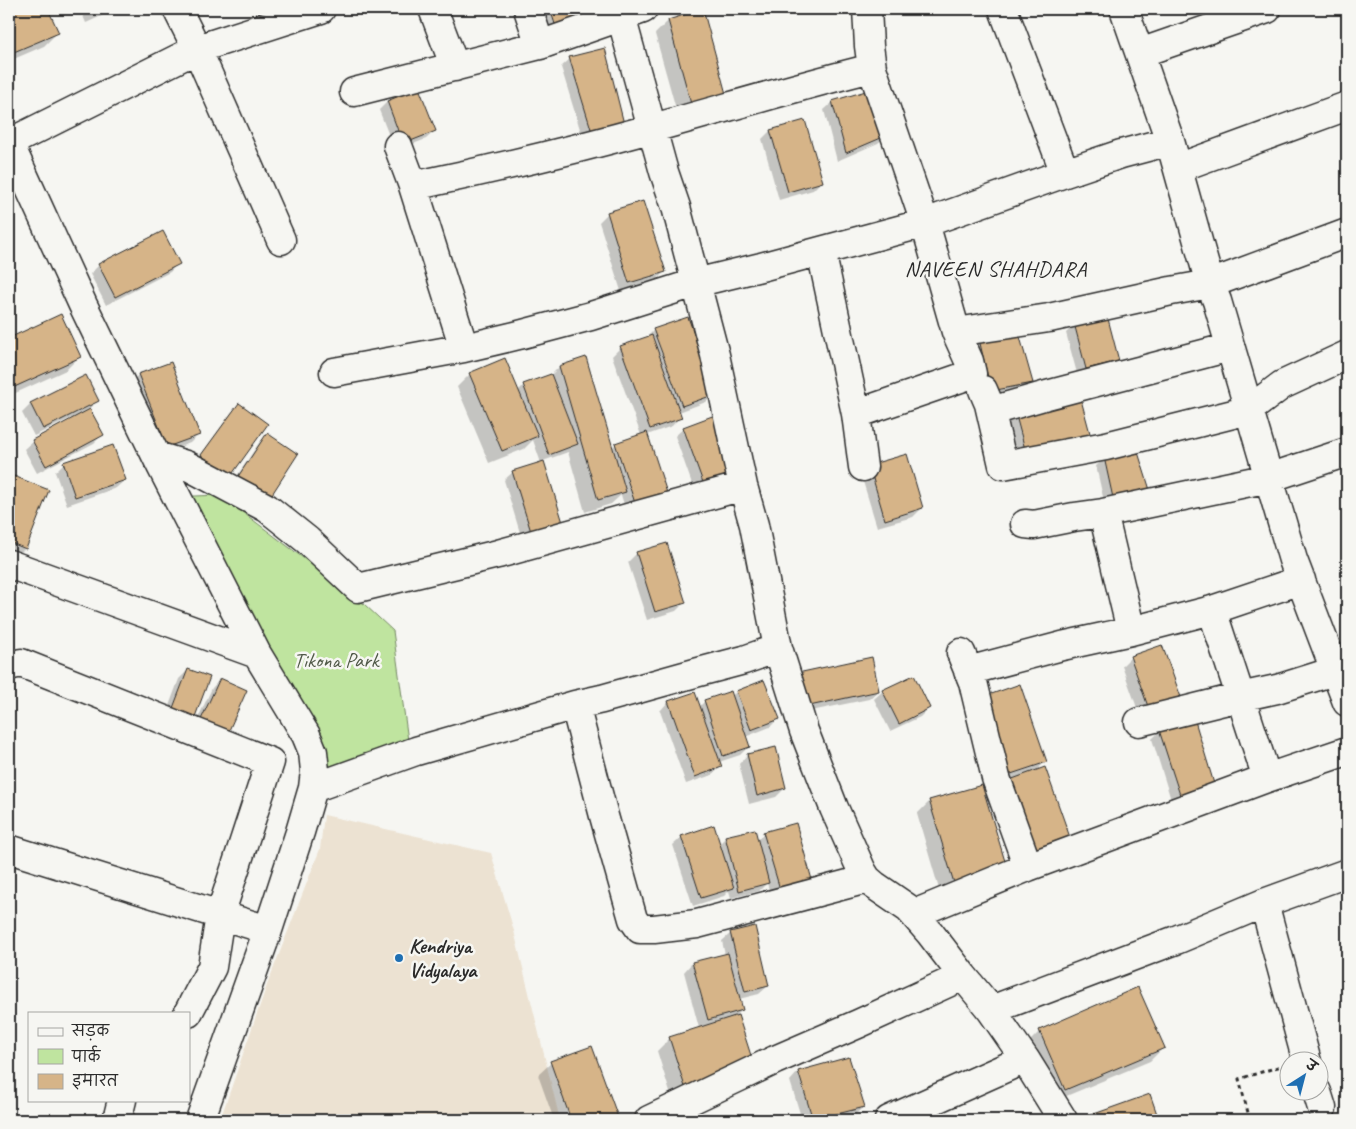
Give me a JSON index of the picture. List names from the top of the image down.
{
  "districts": ["NAVEEN SHAHDARA"],
  "parks": ["Tikona Park"],
  "places": ["Kendriya Vidyalaya"],
  "legend": ["सड़क", "पार्क", "इमारत"],
  "north": "top right"
}
